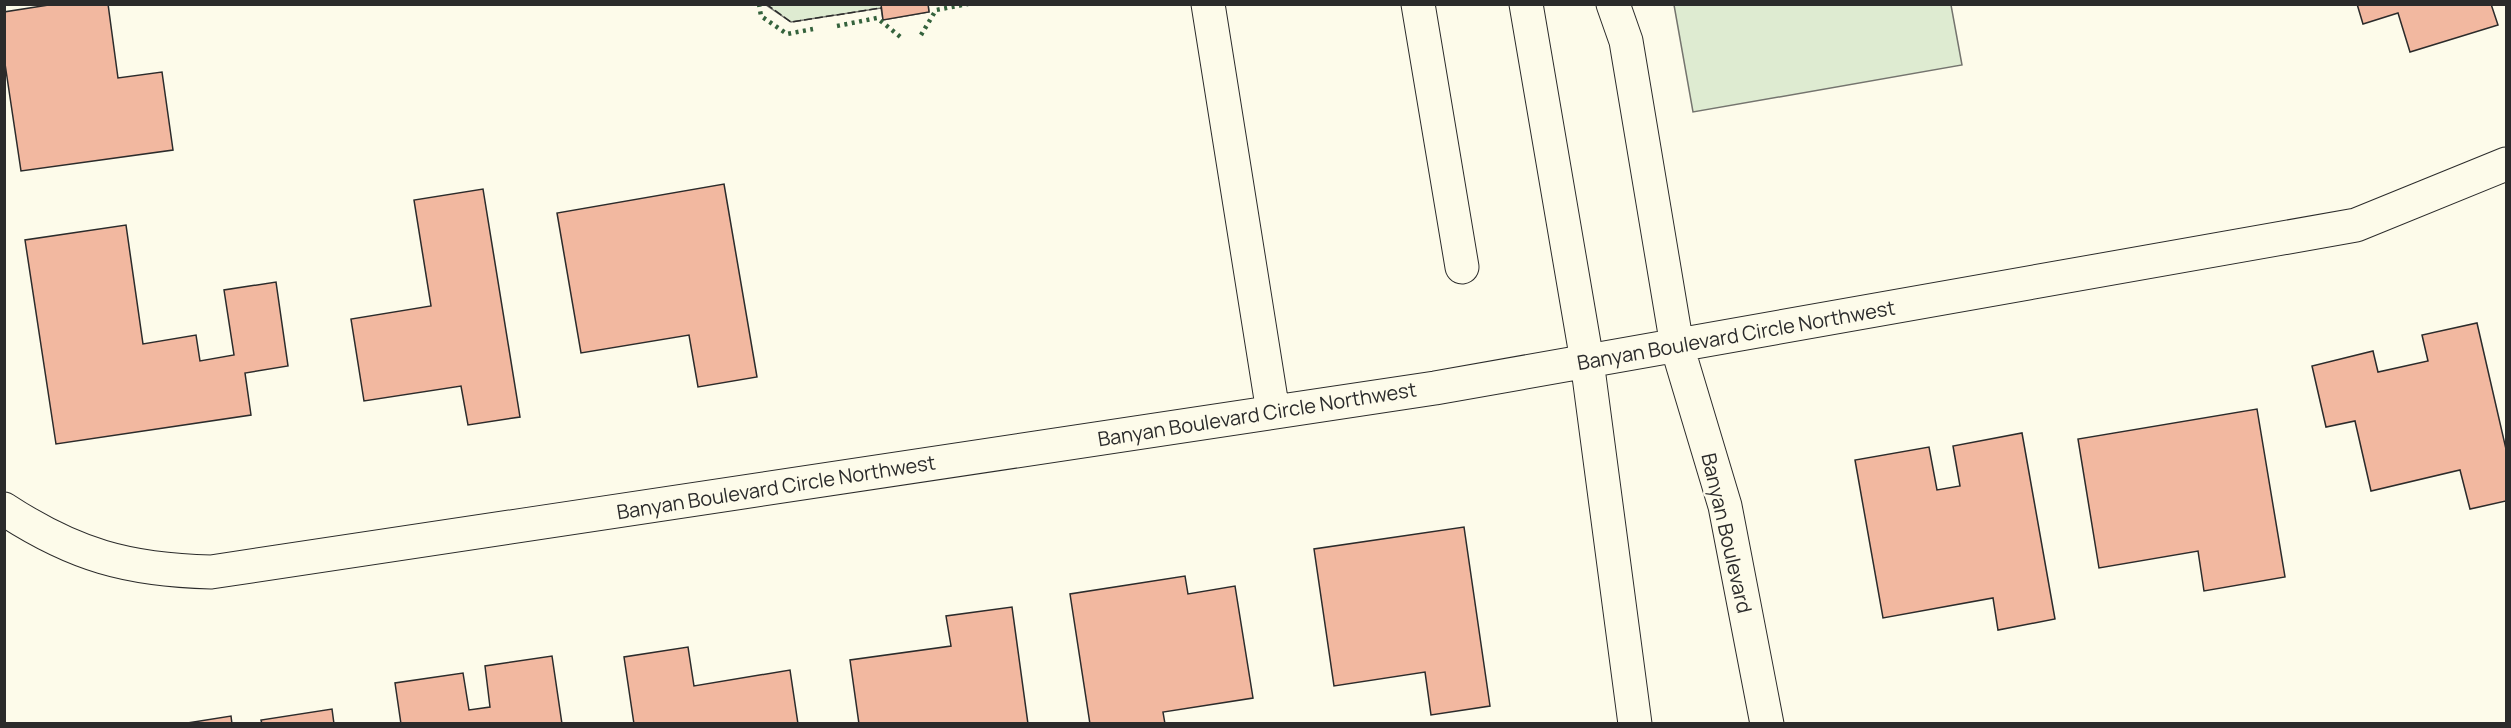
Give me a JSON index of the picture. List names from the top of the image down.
{
  "streets": {
    "street": ["Banyan Boulevard Circle Northwest", "Banyan Boulevard"]
  },
  "crossings": [
    ["Banyan Boulevard Circle Northwest", "Banyan Boulevard"]
  ]
}
